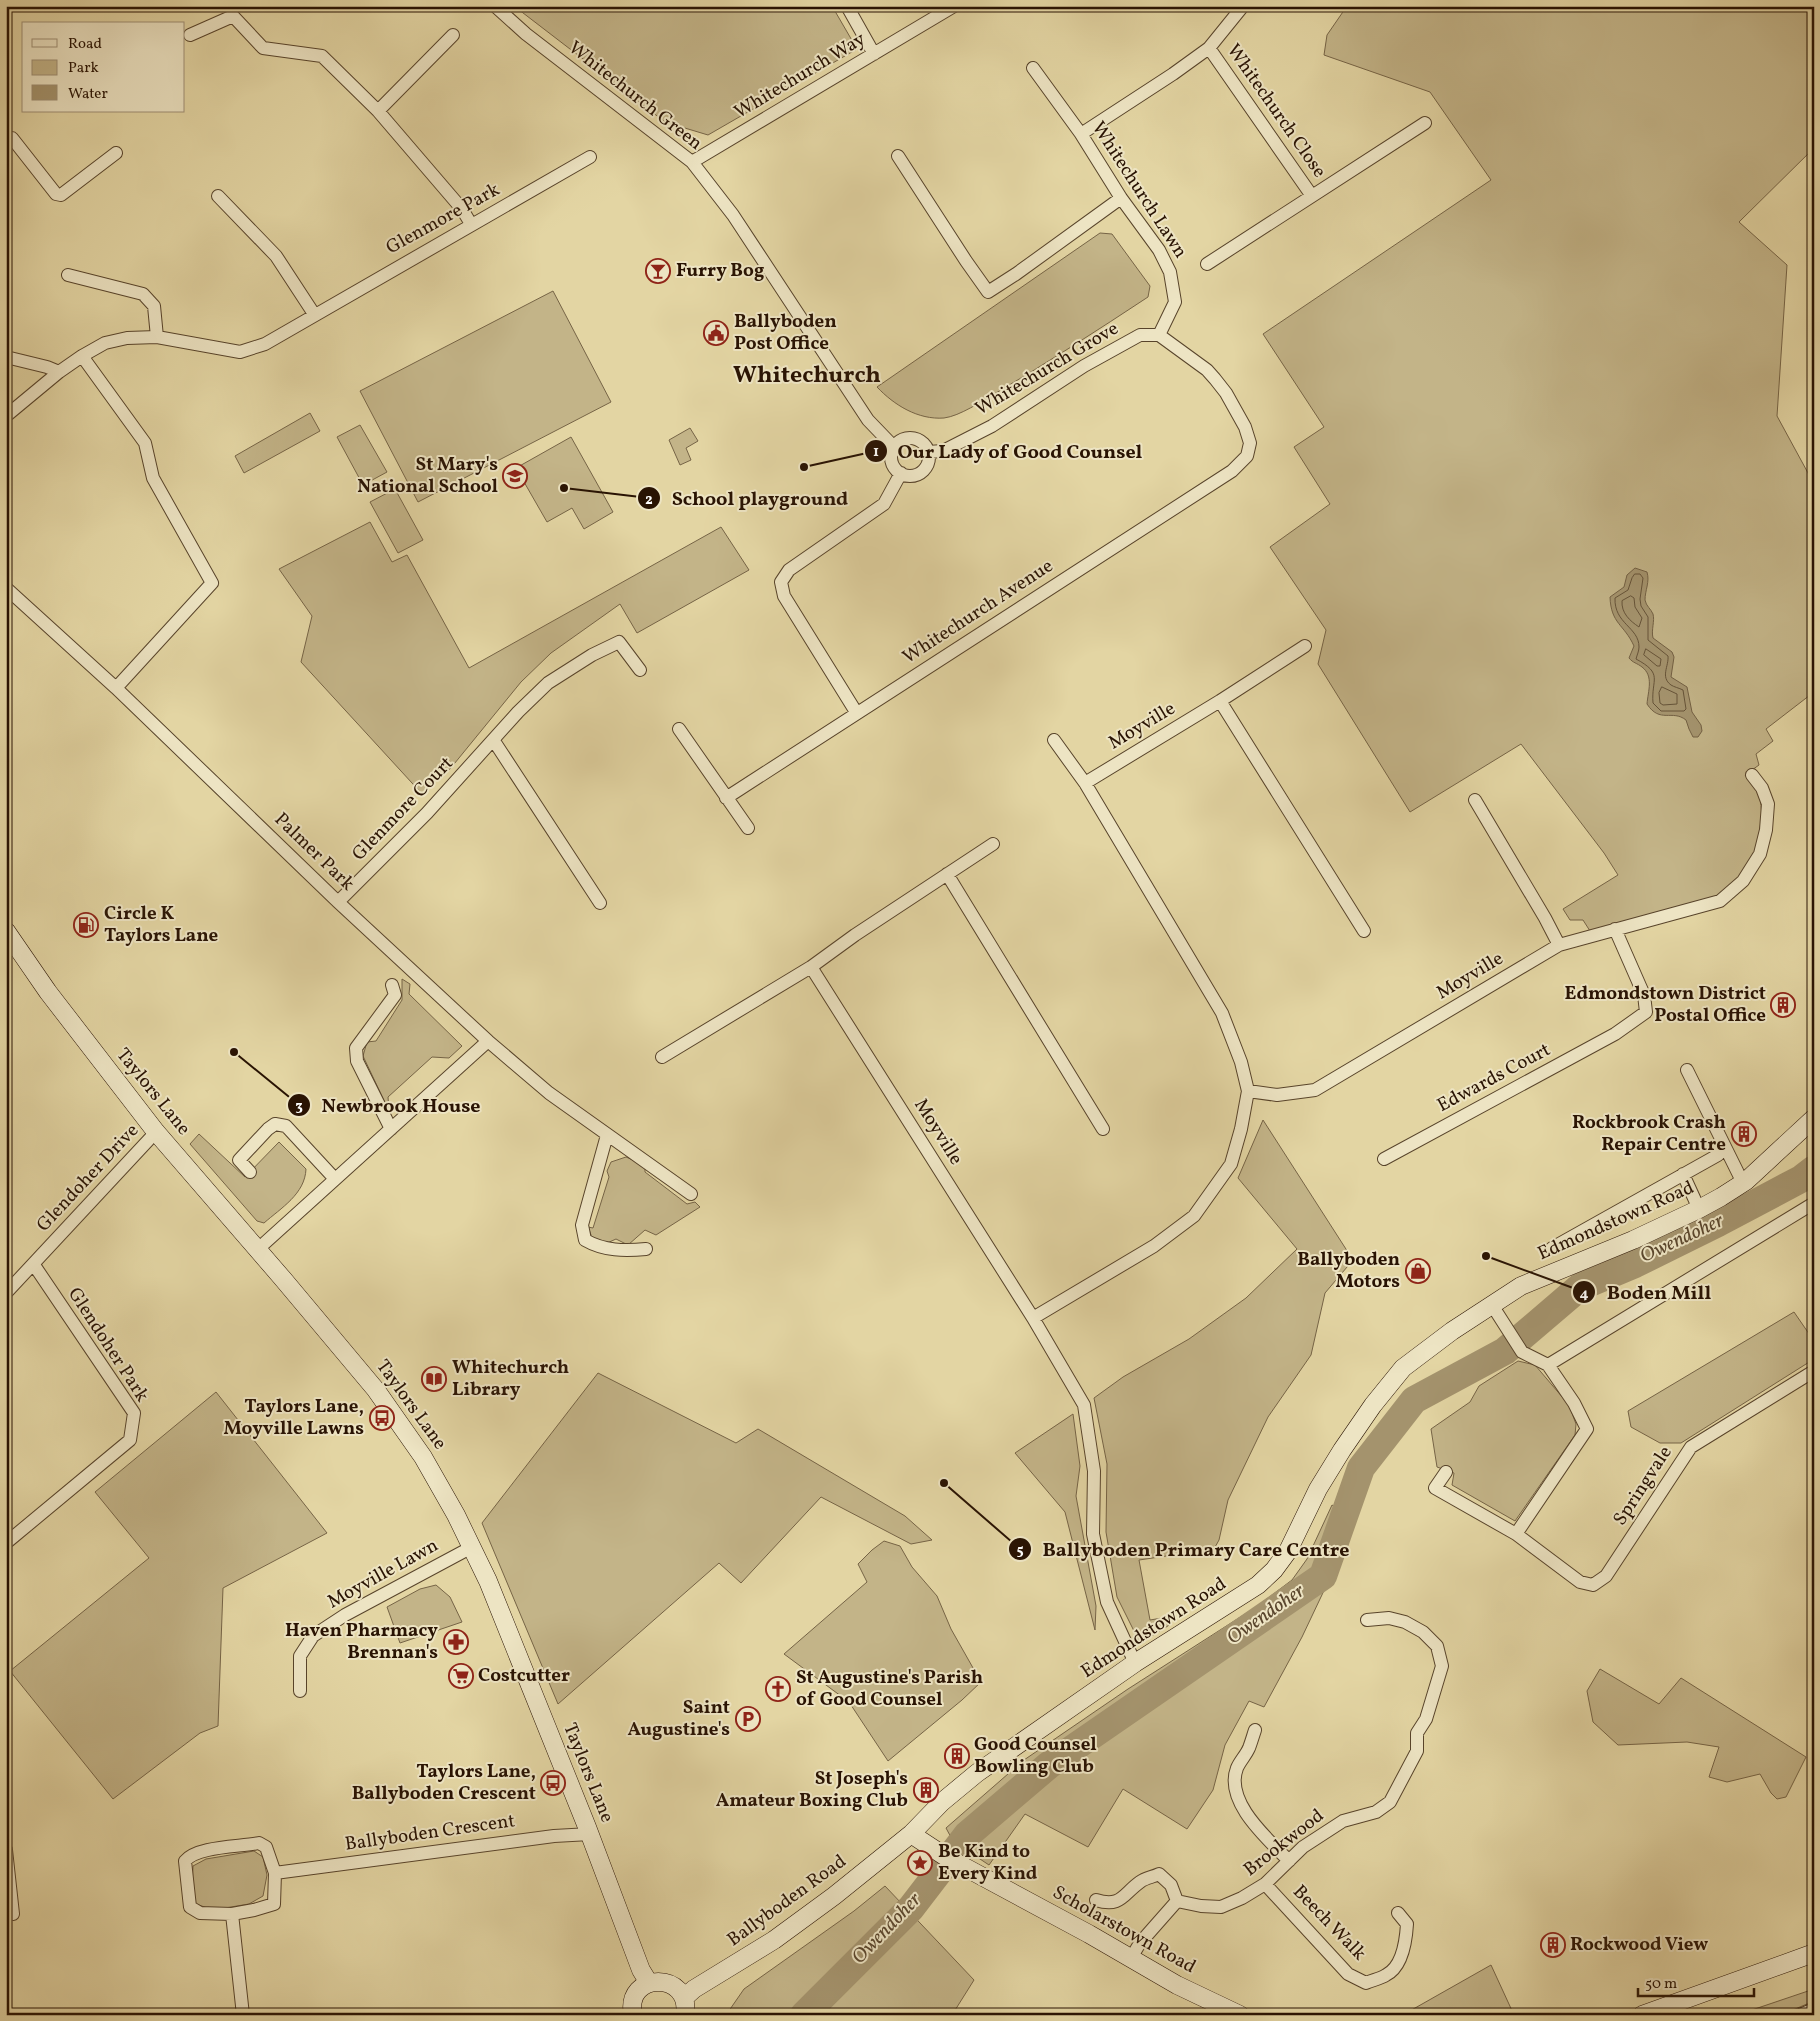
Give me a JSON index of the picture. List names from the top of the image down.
{
  "streets": {
    "main road": [
      "Taylors Lane",
      "Edmondstown Road",
      "Ballyboden Road",
      "Scholarstown Road"
    ],
    "street": [
      "Whitechurch Way",
      "Whitechurch Green",
      "Whitechurch Close",
      "Whitechurch Lawn",
      "Glenmore Park",
      "Whitechurch Grove",
      "Whitechurch Avenue",
      "Moyville",
      "Glenmore Court",
      "Palmer Park",
      "Edwards Court",
      "Glendoher Drive",
      "Glendoher Park",
      "Springvale",
      "Moyville Lawn",
      "Ballyboden Crescent",
      "Brookwood",
      "Beech Walk"
    ]
  },
  "crossings": [
    ["Whitechurch Way", "Whitechurch Green"],
    ["Whitechurch Green", "Whitechurch Grove"],
    ["Whitechurch Lawn", "Whitechurch Grove"],
    ["Whitechurch Lawn", "Whitechurch Avenue"],
    ["Whitechurch Grove", "Whitechurch Avenue"],
    ["Moyville", "Edwards Court"],
    ["Moyville", "Edmondstown Road"],
    ["Glenmore Court", "Palmer Park"],
    ["Taylors Lane", "Glendoher Drive"],
    ["Taylors Lane", "Moyville Lawn"],
    ["Taylors Lane", "Ballyboden Crescent"],
    ["Glendoher Drive", "Glendoher Park"],
    ["Edmondstown Road", "Ballyboden Road"],
    ["Edmondstown Road", "Scholarstown Road"],
    ["Brookwood", "Beech Walk"],
    ["Ballyboden Road", "Scholarstown Road"]
  ],
  "districts": ["Whitechurch"],
  "water": ["Owendoher"],
  "places": {
    "bar": ["Furry Bog"],
    "public building": ["Ballyboden Post Office"],
    "other": [
      "Our Lady of Good Counsel",
      "School playground",
      "Newbrook House",
      "Boden Mill",
      "Ballyboden Primary Care Centre"
    ],
    "school or university": ["St Mary's National School"],
    "fuel station": ["Circle K Taylors Lane"],
    "building": [
      "Edmondstown District Postal Office",
      "Rockbrook Crash Repair Centre",
      "Good Counsel Bowling Club",
      "St Joseph's Amateur Boxing Club",
      "Rockwood View"
    ],
    "shop": ["Ballyboden Motors"],
    "library": ["Whitechurch Library"],
    "bus stop": ["Taylors Lane, Moyville Lawns", "Taylors Lane, Ballyboden Crescent"],
    "pharmacy": ["Haven Pharmacy Brennan's"],
    "supermarket": ["Costcutter"],
    "church": ["St Augustine's Parish of Good Counsel"],
    "parking": ["Saint Augustine's"],
    "place": ["Be Kind to Every Kind"]
  },
  "legend": ["Road", "Park", "Water"],
  "scale_bar": "50 m"
}
